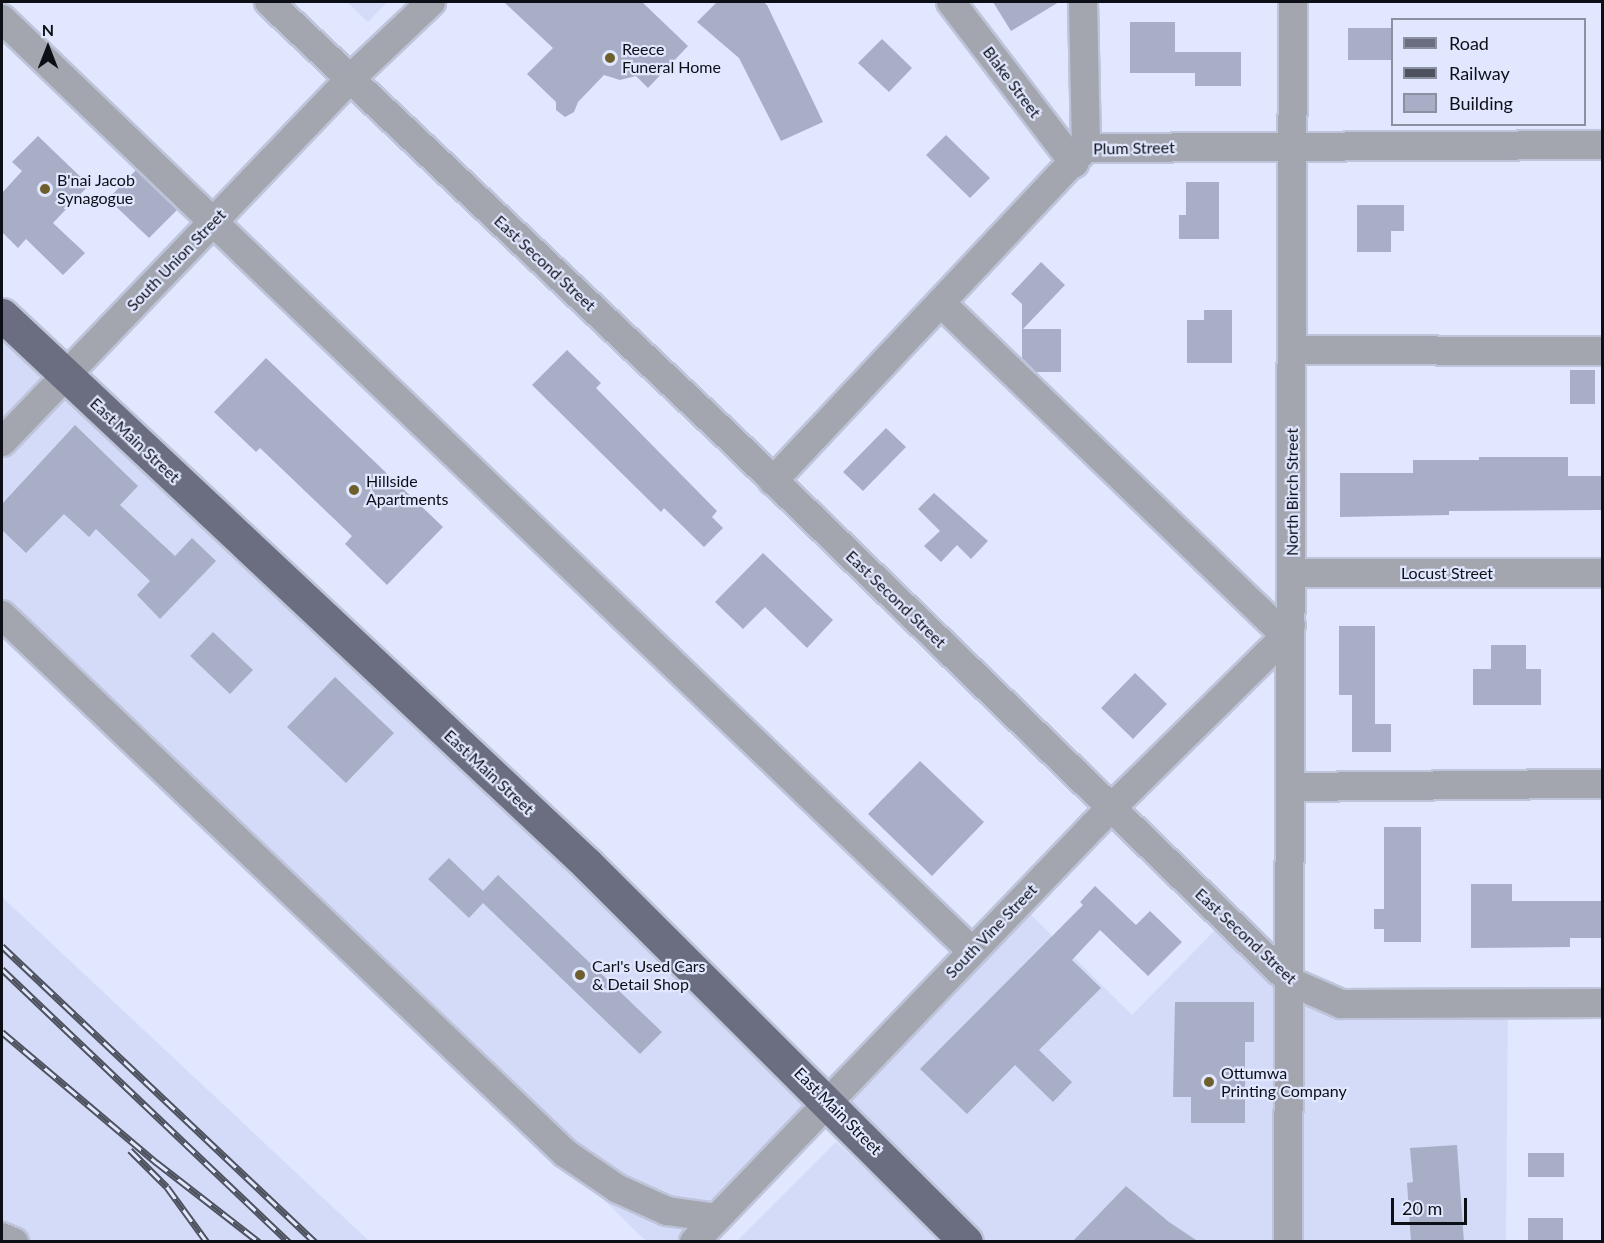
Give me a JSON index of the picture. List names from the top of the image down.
{
  "streets": {
    "main road": ["East Main Street"],
    "street": [
      "Blake Street",
      "Plum Street",
      "South Union Street",
      "East Second Street",
      "North Birch Street",
      "Locust Street",
      "South Vine Street"
    ]
  },
  "crossings": [
    ["Blake Street", "Plum Street"],
    ["Plum Street", "East Second Street"],
    ["Plum Street", "North Birch Street"],
    ["South Union Street", "East Second Street"],
    ["South Union Street", "East Main Street"],
    ["East Second Street", "North Birch Street"],
    ["East Second Street", "South Vine Street"],
    ["East Main Street", "South Vine Street"],
    ["North Birch Street", "Locust Street"],
    ["North Birch Street", "South Vine Street"]
  ],
  "places": [
    "Reece Funeral Home",
    "B'nai Jacob Synagogue",
    "Hillside Apartments",
    "Carl's Used Cars & Detail Shop",
    "Ottumwa Printing Company"
  ],
  "legend": ["Road", "Railway", "Building"],
  "scale_bar": "20 m",
  "north": "top"
}
